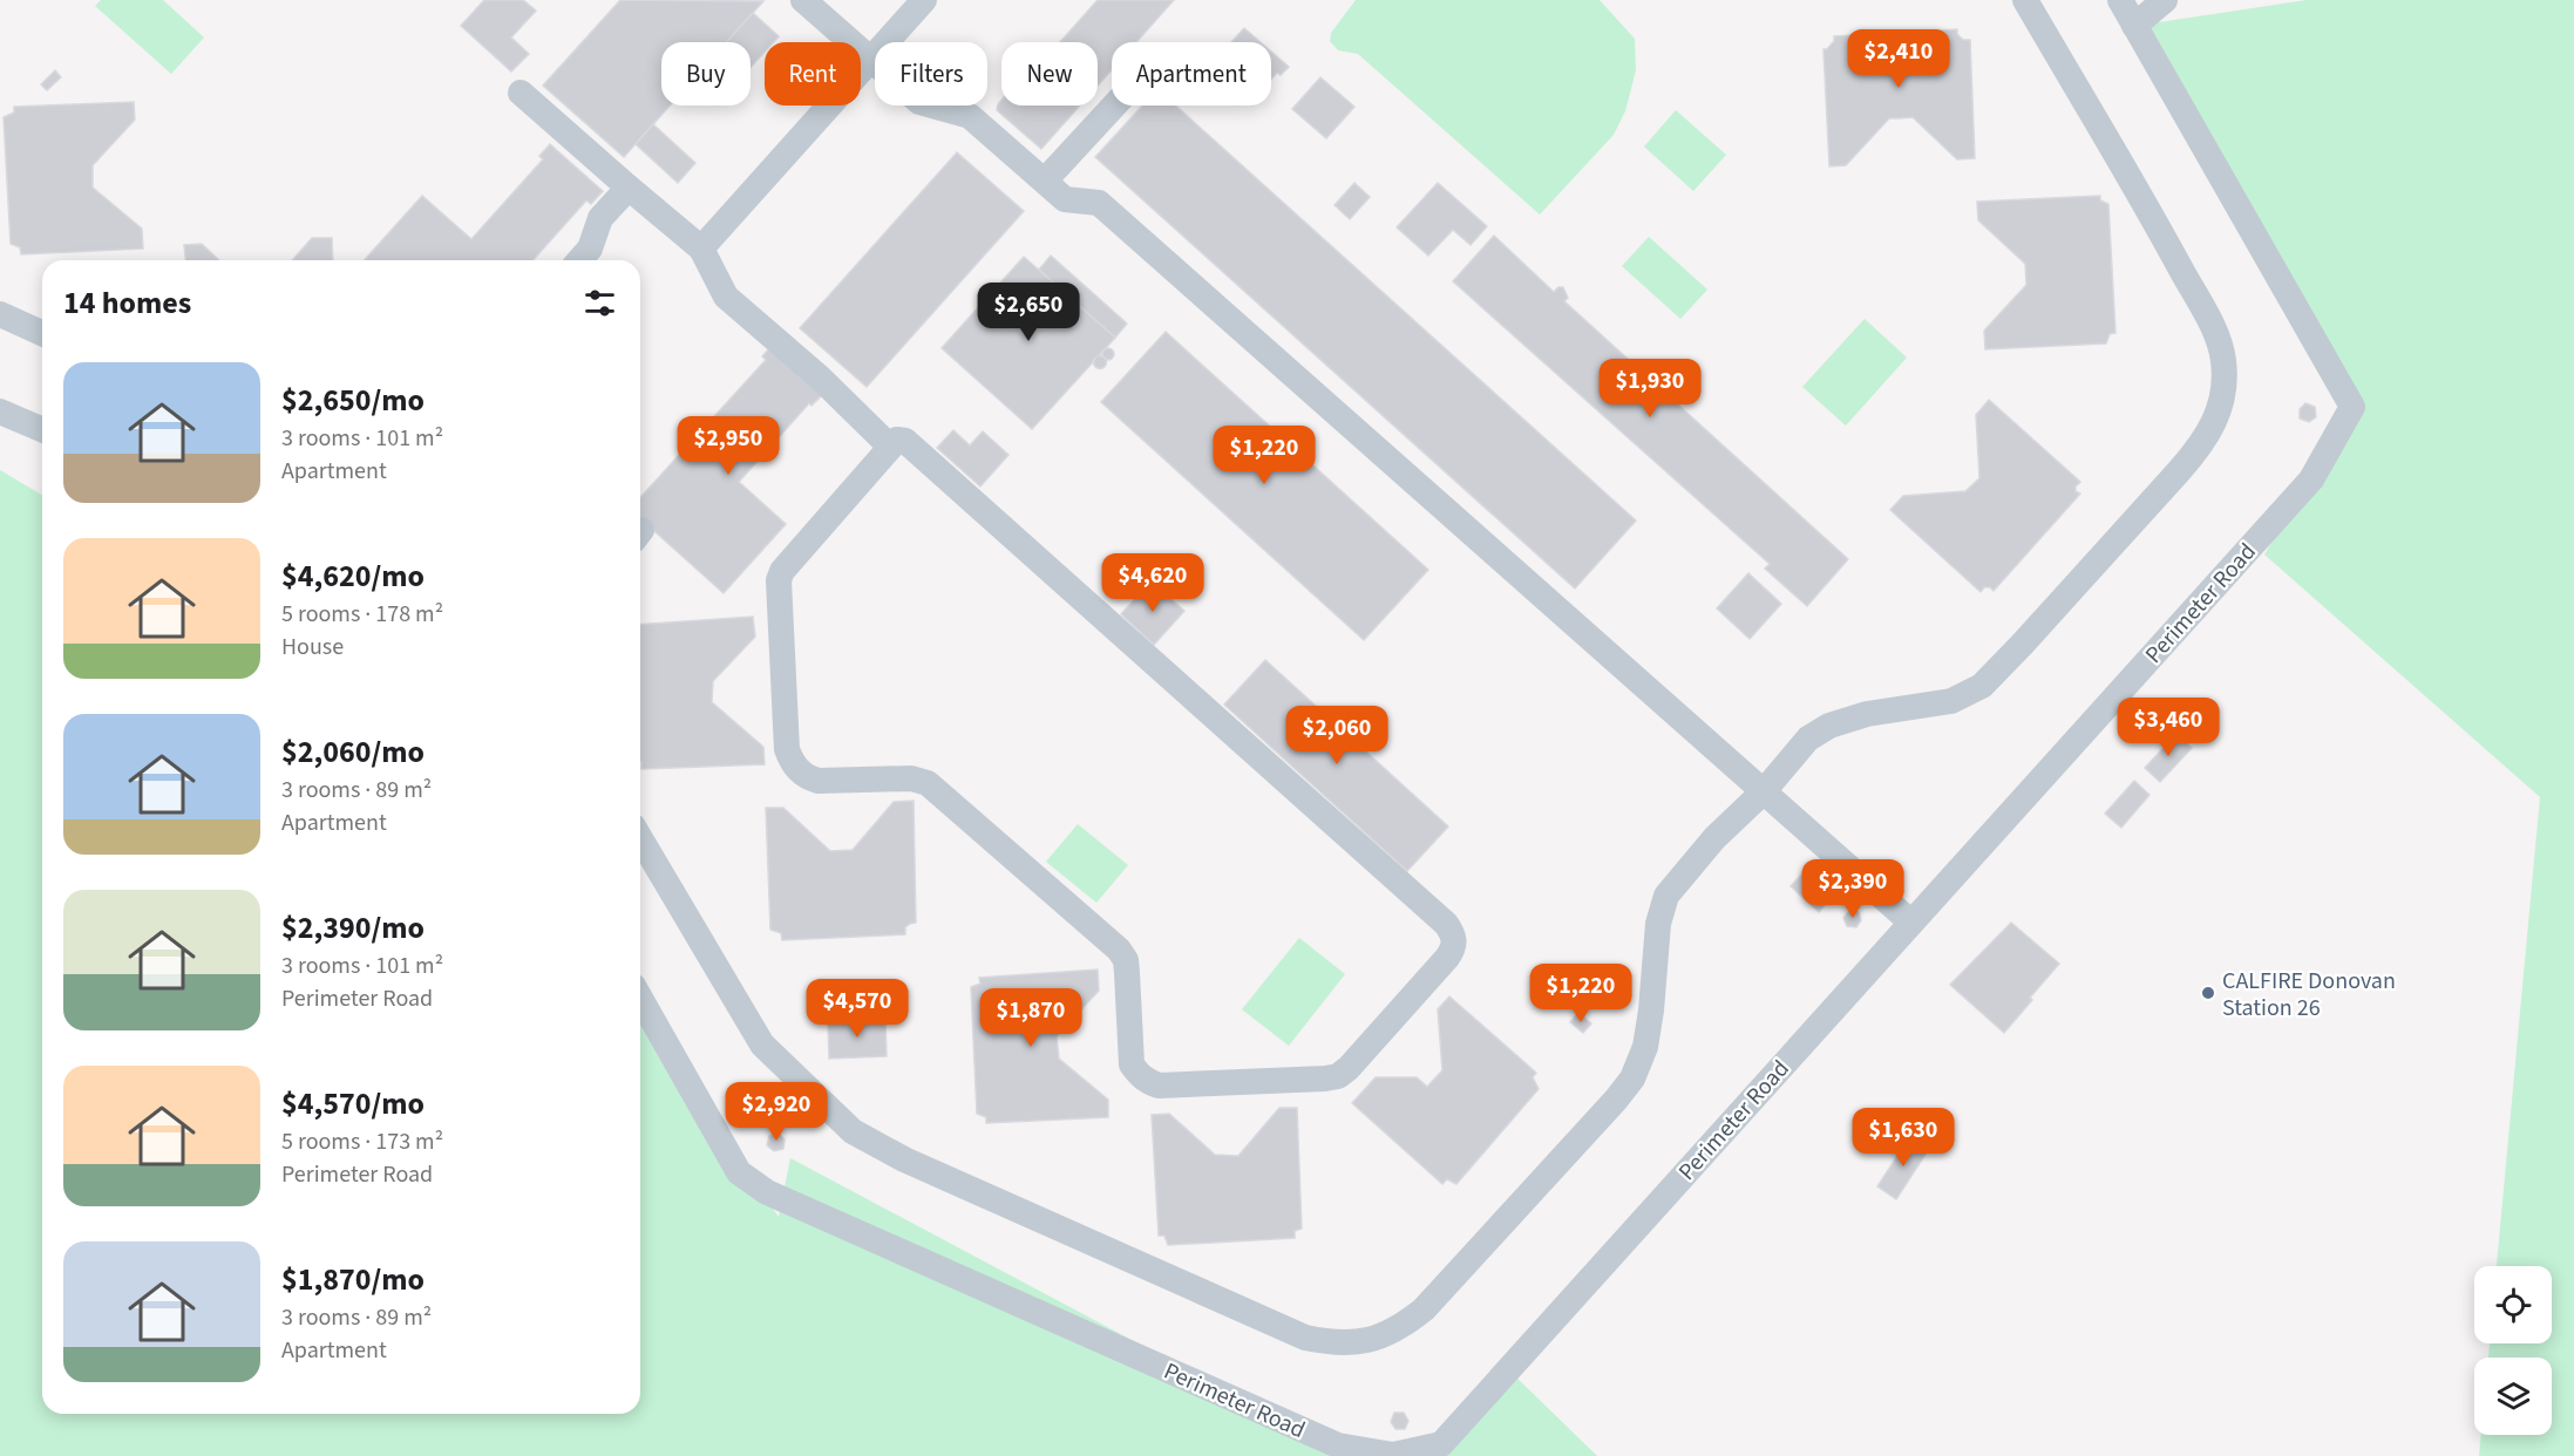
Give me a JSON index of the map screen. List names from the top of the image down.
{
  "streets": {
    "street": ["Perimeter Road"]
  },
  "places": ["CALFIRE Donovan Station 26"],
  "page": {
    "price": [
      "$2,410",
      "$2,650",
      "$1,930",
      "$2,950",
      "$1,220",
      "$4,620",
      "$3,460",
      "$2,060",
      "$2,390",
      "$1,220",
      "$4,570",
      "$1,870",
      "$2,920",
      "$1,630"
    ],
    "chip": [
      "Buy",
      "Rent",
      "Filters",
      "New",
      "Apartment"
    ],
    "heading": "14 homes",
    "list": [
      {
        "name": "$2,650/mo",
        "note": "3 rooms · 101 m² · Apartment"
      },
      {
        "name": "$4,620/mo",
        "note": "5 rooms · 178 m² · House"
      },
      {
        "name": "$2,060/mo",
        "note": "3 rooms · 89 m² · Apartment"
      },
      {
        "name": "$2,390/mo",
        "note": "3 rooms · 101 m² · Perimeter Road"
      },
      {
        "name": "$4,570/mo",
        "note": "5 rooms · 173 m² · Perimeter Road"
      },
      {
        "name": "$1,870/mo",
        "note": "3 rooms · 89 m² · Apartment"
      }
    ]
  }
}
